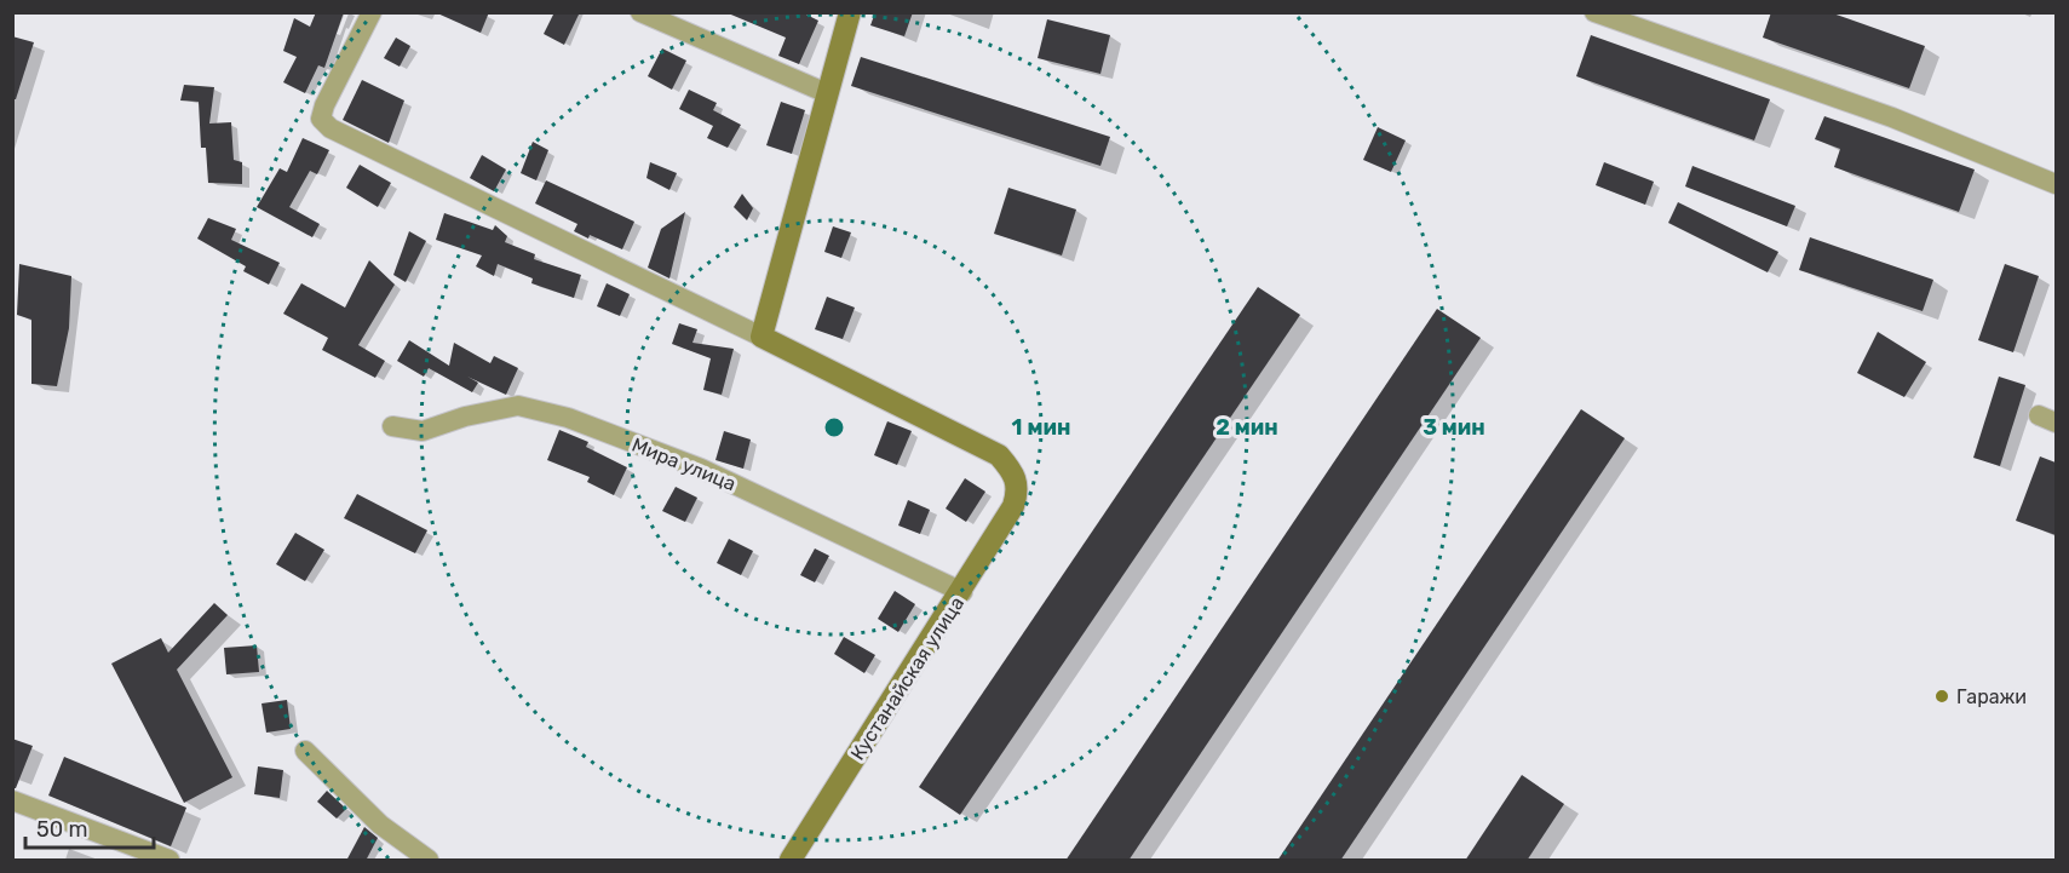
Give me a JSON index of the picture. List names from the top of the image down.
{
  "streets": {
    "street": ["Мира улица", "Кустанайская улица"]
  },
  "crossings": [
    ["Мира улица", "Кустанайская улица"]
  ],
  "places": ["Гаражи"],
  "scale_bar": "50 m",
  "rings": ["1 мин", "2 мин", "3 мин"]
}
